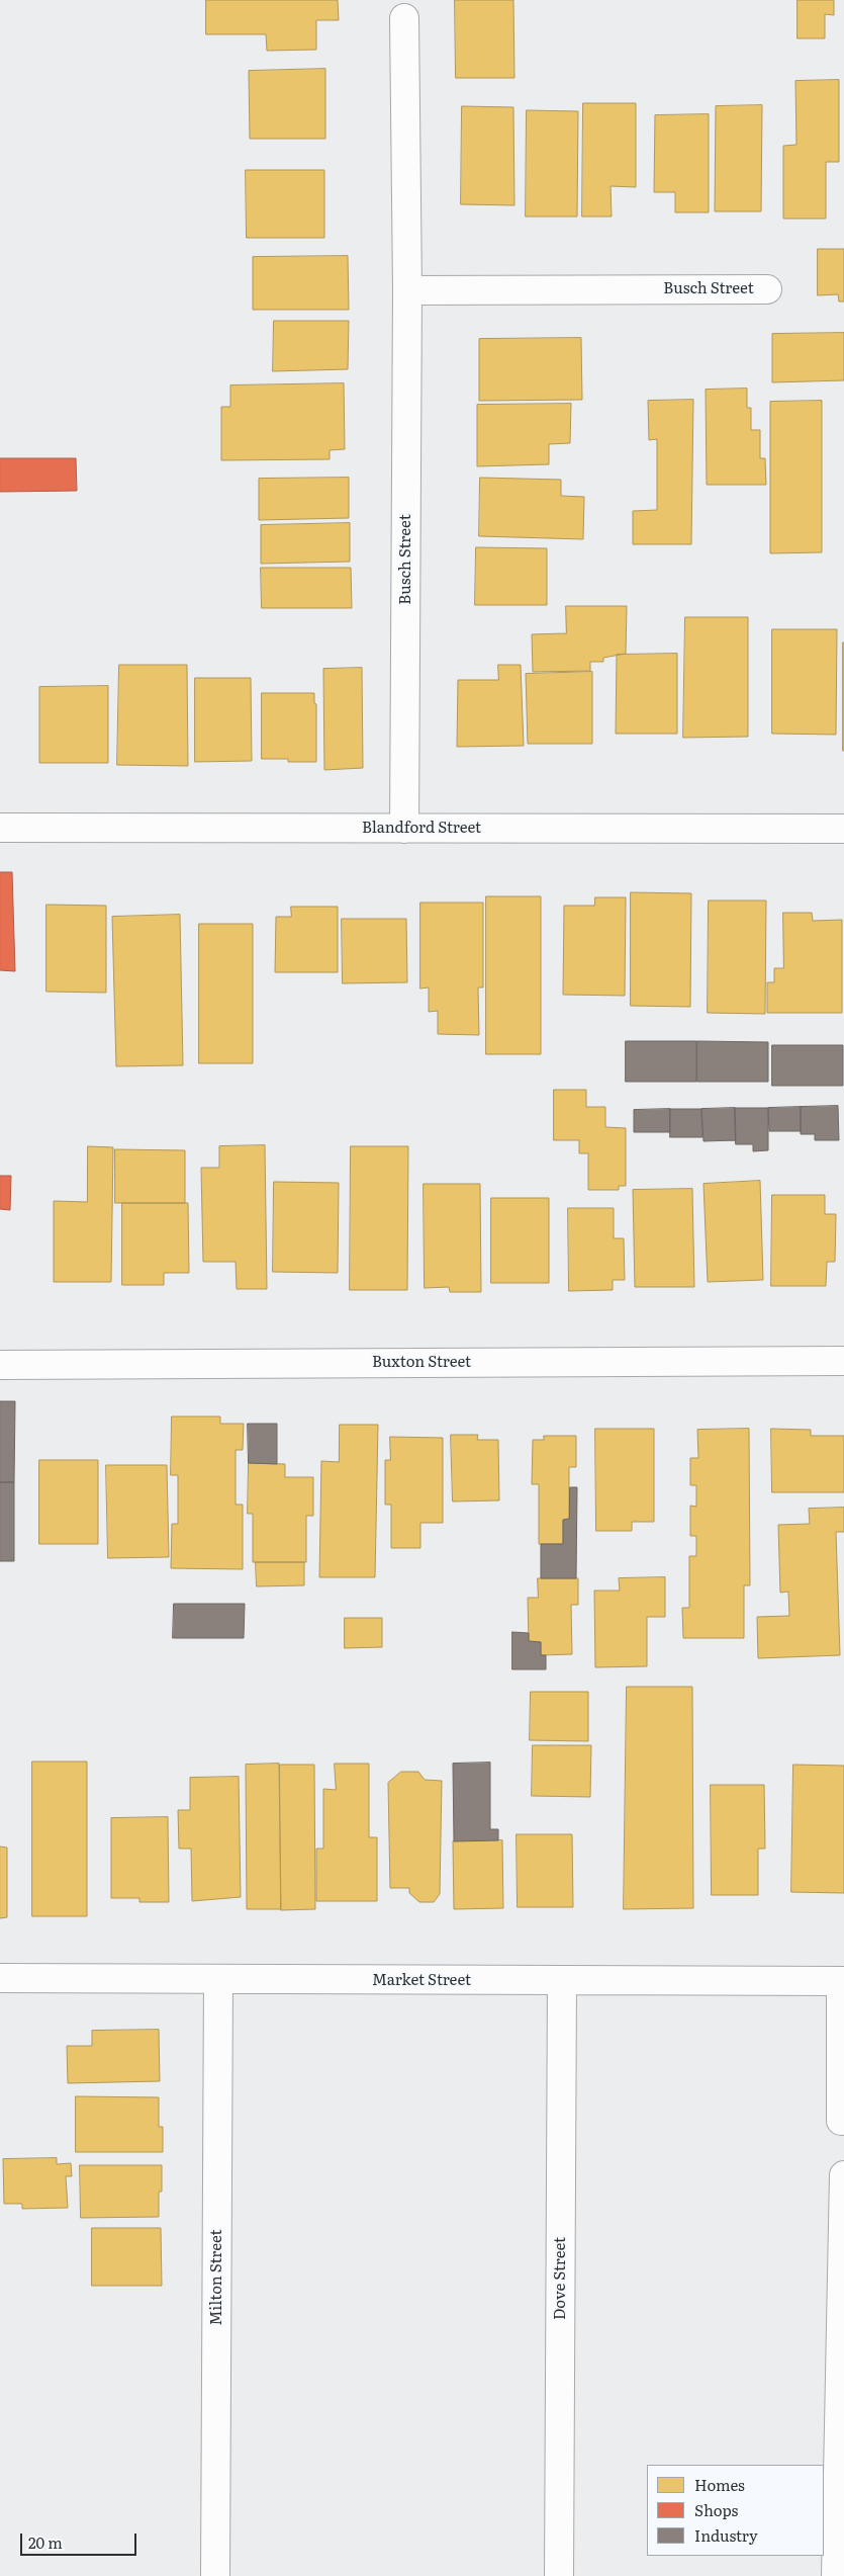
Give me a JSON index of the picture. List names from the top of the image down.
{
  "streets": {
    "street": [
      "Busch Street",
      "Blandford Street",
      "Buxton Street",
      "Market Street",
      "Milton Street",
      "Dove Street"
    ]
  },
  "crossings": [
    ["Busch Street", "Blandford Street"],
    ["Market Street", "Milton Street"],
    ["Market Street", "Dove Street"]
  ],
  "legend": ["Homes", "Shops", "Industry"],
  "scale_bar": "20 m"
}
